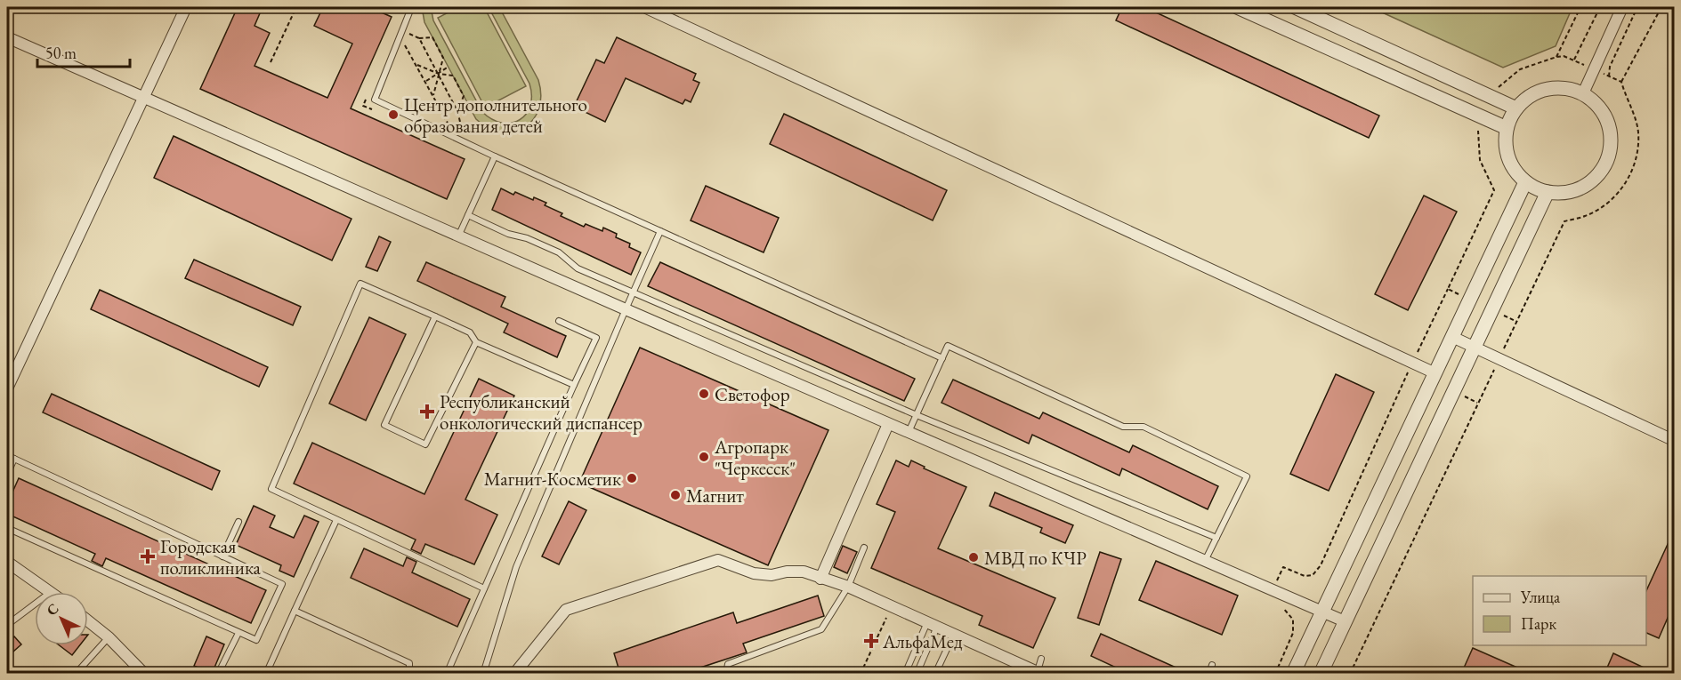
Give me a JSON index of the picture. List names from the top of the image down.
{
  "places": {
    "other": [
      "Центр дополнительного образования детей",
      "Светофор",
      "Агропарк \"Черкесск\"",
      "Магнит-Косметик",
      "Магнит",
      "МВД по КЧР"
    ],
    "health": ["Республиканский онкологический диспансер", "Городская поликлиника", "АльфаМед"]
  },
  "legend": ["Улица", "Парк"],
  "scale_bar": "50 m",
  "north": "top left"
}
